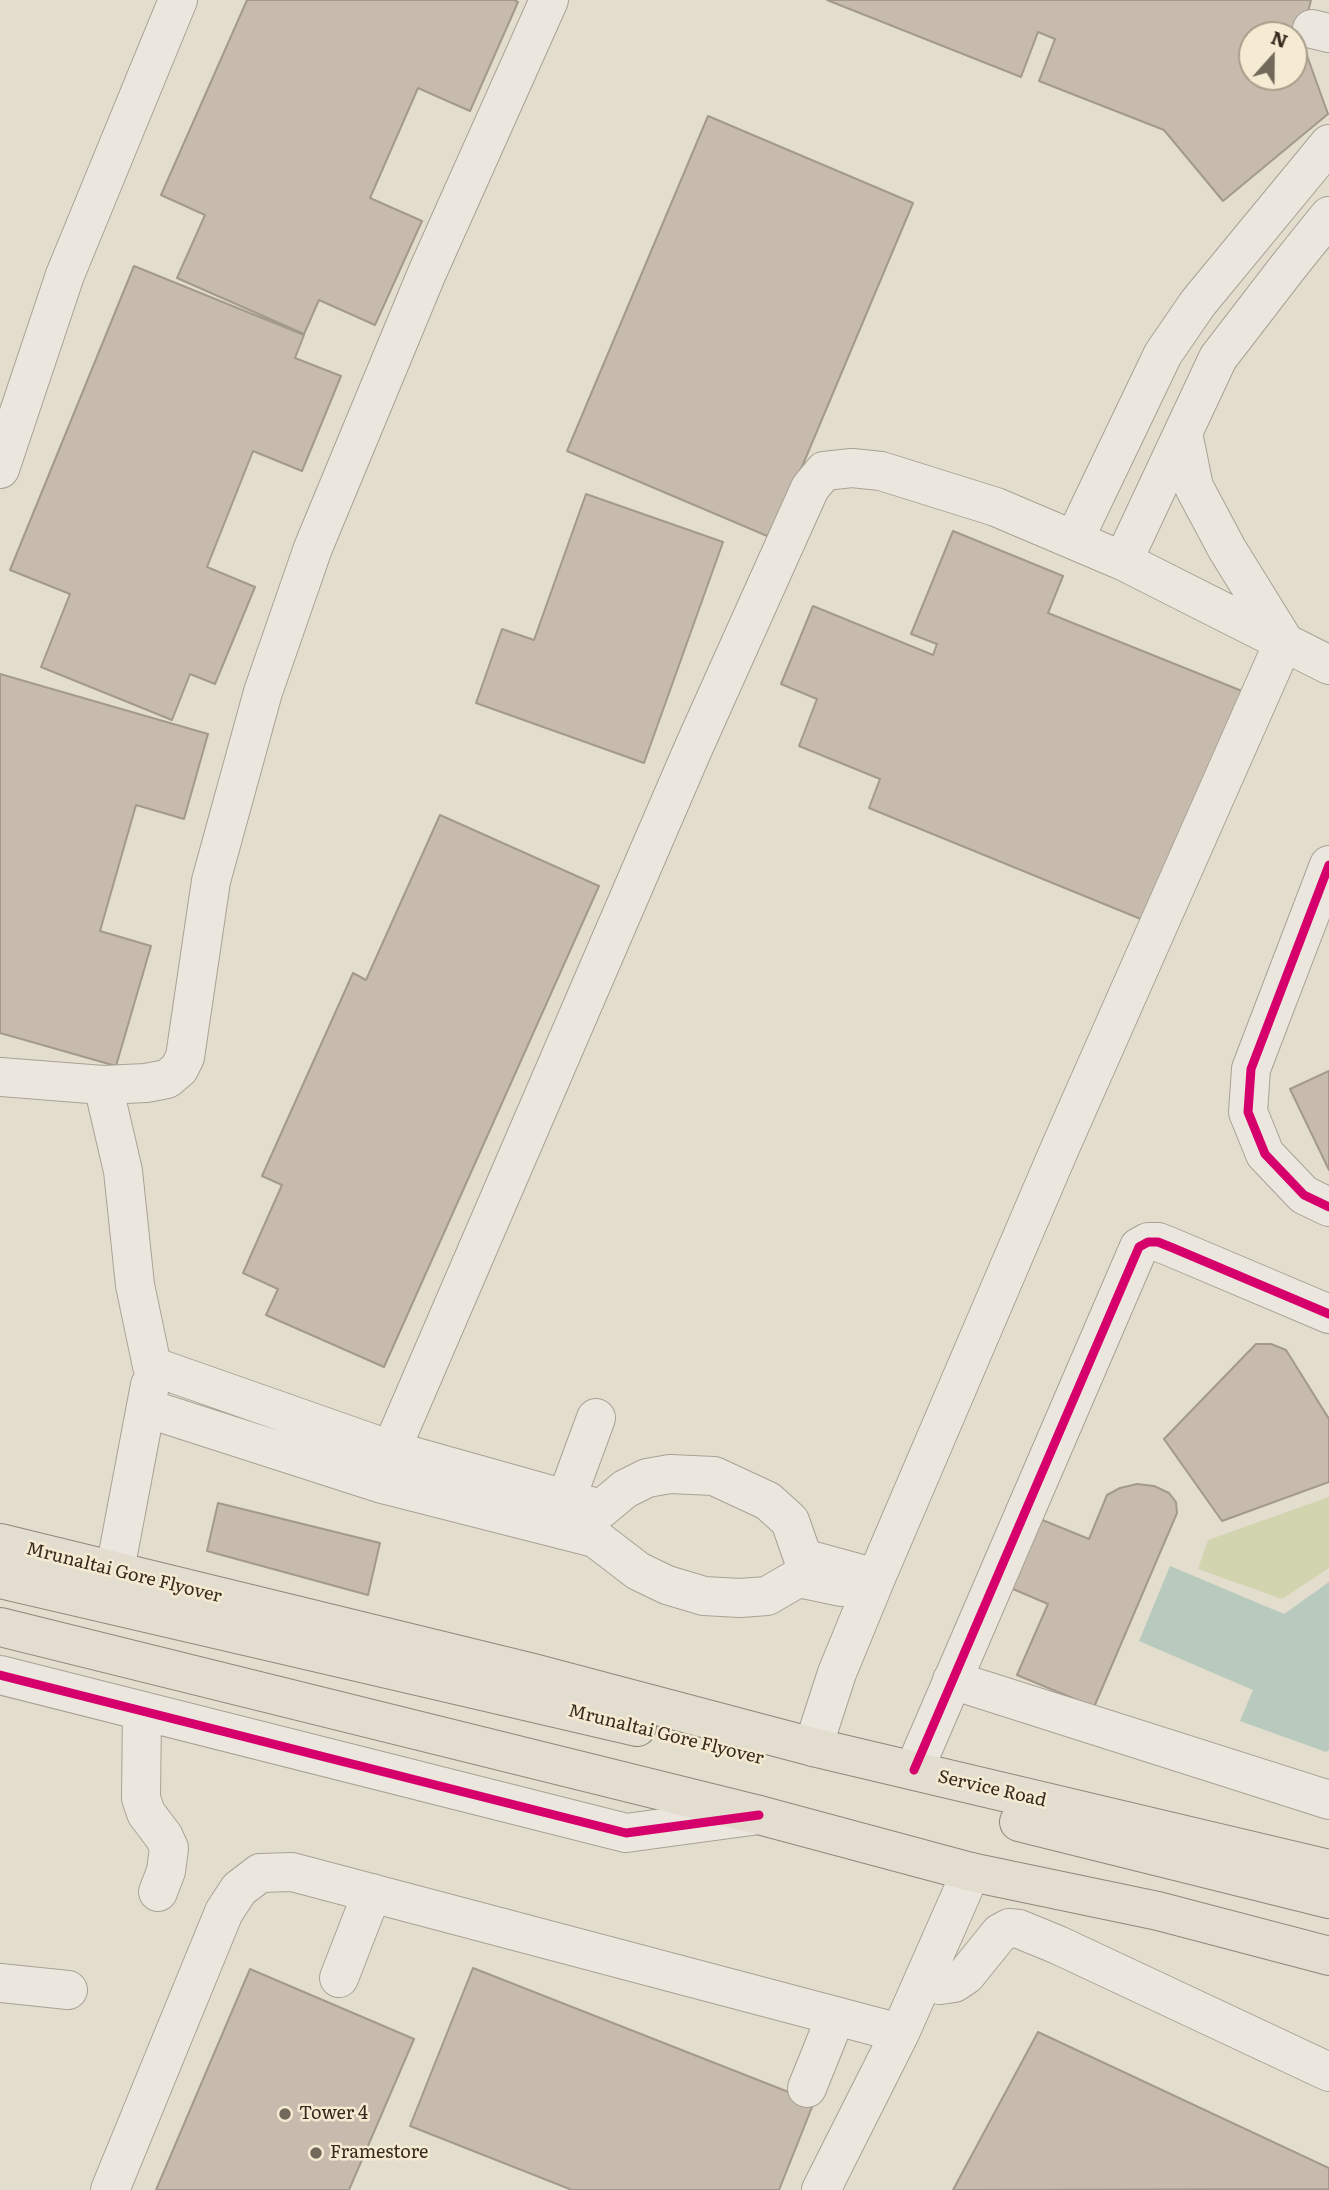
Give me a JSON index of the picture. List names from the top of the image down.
{
  "streets": {
    "main road": ["Mrunaltai Gore Flyover", "Service Road"]
  },
  "crossings": [
    ["Mrunaltai Gore Flyover", "Service Road"]
  ],
  "places": ["Tower 4", "Framestore"],
  "north": "top"
}
